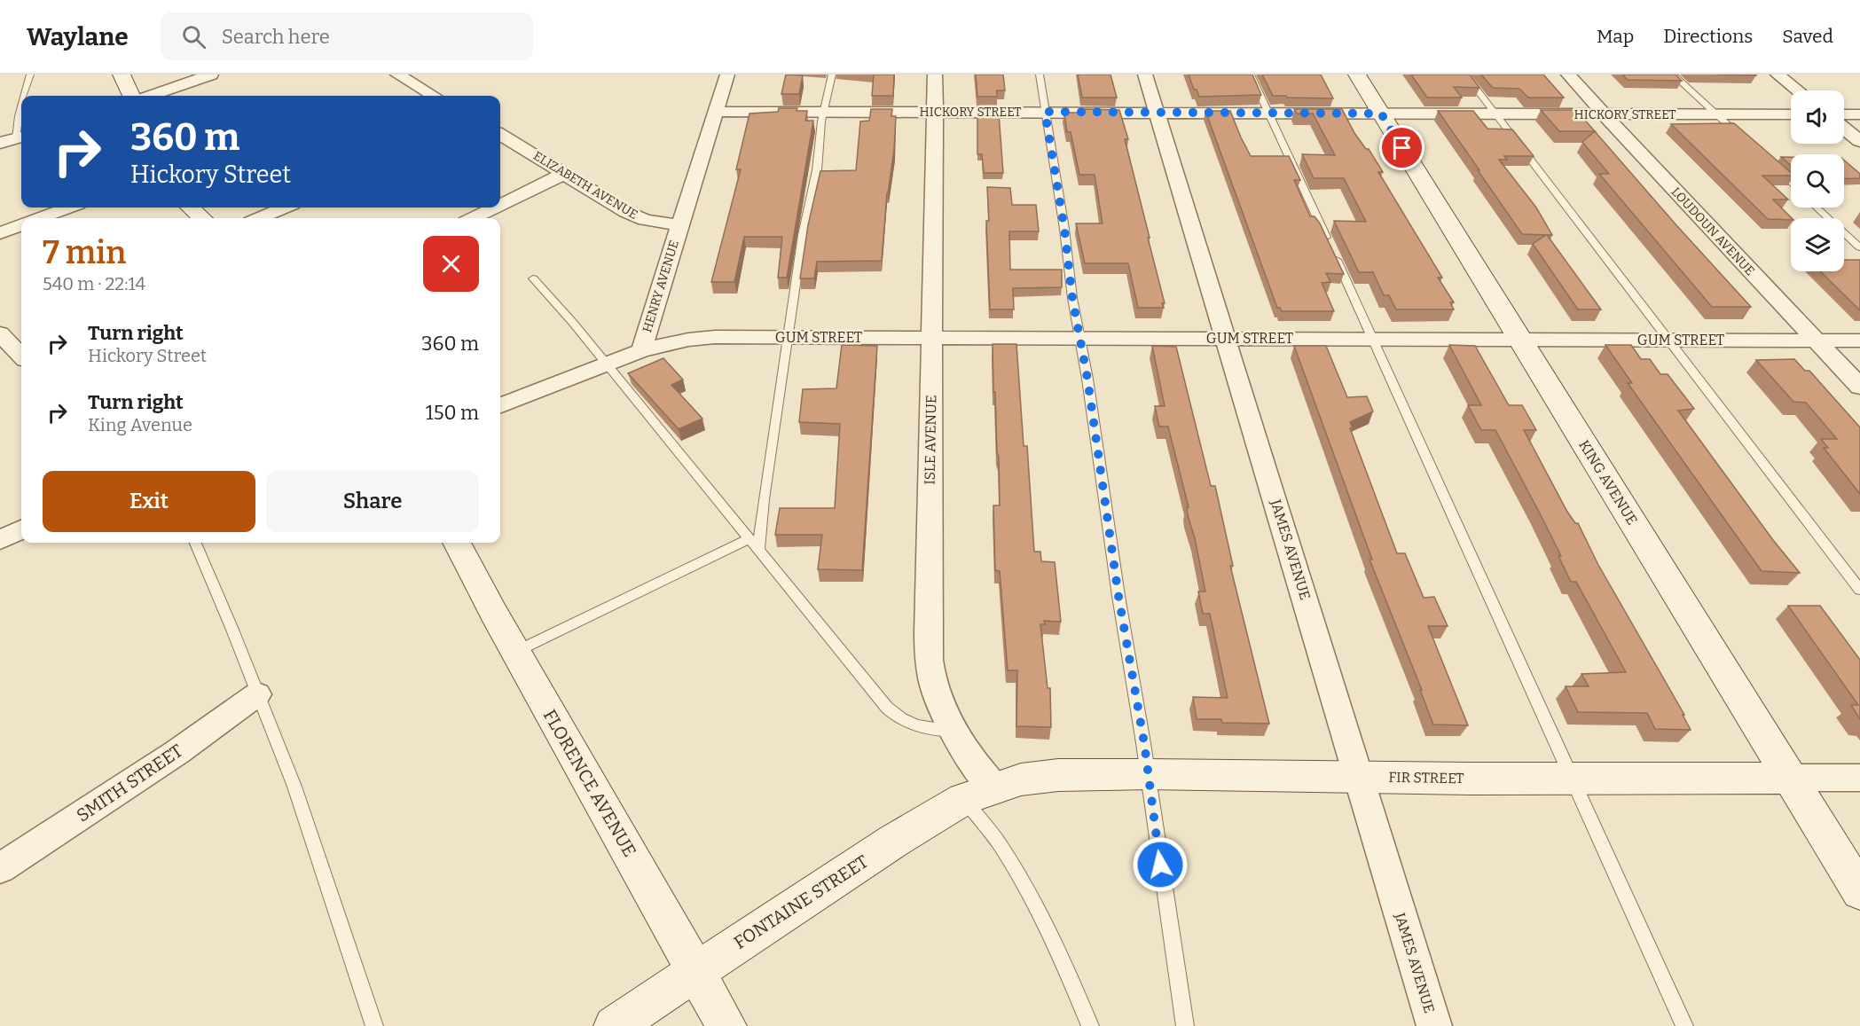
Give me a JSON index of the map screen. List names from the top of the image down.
{
  "streets": {
    "street": [
      "HICKORY STREET",
      "ELIZABETH AVENUE",
      "LOUDOUN AVENUE",
      "HENRY AVENUE",
      "GUM STREET",
      "ISLE AVENUE",
      "KING AVENUE",
      "JAMES AVENUE",
      "FIR STREET",
      "SMITH STREET",
      "FLORENCE AVENUE",
      "FONTAINE STREET"
    ]
  },
  "crossings": [
    ["HICKORY STREET", "LOUDOUN AVENUE"],
    ["HICKORY STREET", "HENRY AVENUE"],
    ["HICKORY STREET", "ISLE AVENUE"],
    ["HICKORY STREET", "KING AVENUE"],
    ["HICKORY STREET", "JAMES AVENUE"],
    ["ELIZABETH AVENUE", "HENRY AVENUE"],
    ["LOUDOUN AVENUE", "GUM STREET"],
    ["HENRY AVENUE", "GUM STREET"],
    ["GUM STREET", "ISLE AVENUE"],
    ["GUM STREET", "KING AVENUE"],
    ["GUM STREET", "JAMES AVENUE"],
    ["ISLE AVENUE", "FIR STREET"],
    ["ISLE AVENUE", "FONTAINE STREET"],
    ["KING AVENUE", "FIR STREET"],
    ["JAMES AVENUE", "FIR STREET"],
    ["FIR STREET", "FONTAINE STREET"],
    ["FLORENCE AVENUE", "FONTAINE STREET"]
  ],
  "page": {
    "header": "Waylane",
    "search": "Search here",
    "nav": ["Map", "Directions", "Saved"],
    "turn": ["360 m", "Hickory Street"],
    "heading": ["7 min", "540 m · 22:14"],
    "list": [
      {
        "name": "Turn right",
        "note": "Hickory Street",
        "value": "360 m"
      },
      {
        "name": "Turn right",
        "note": "King Avenue",
        "value": "150 m"
      }
    ],
    "buttons": ["Exit", "Share"]
  }
}
